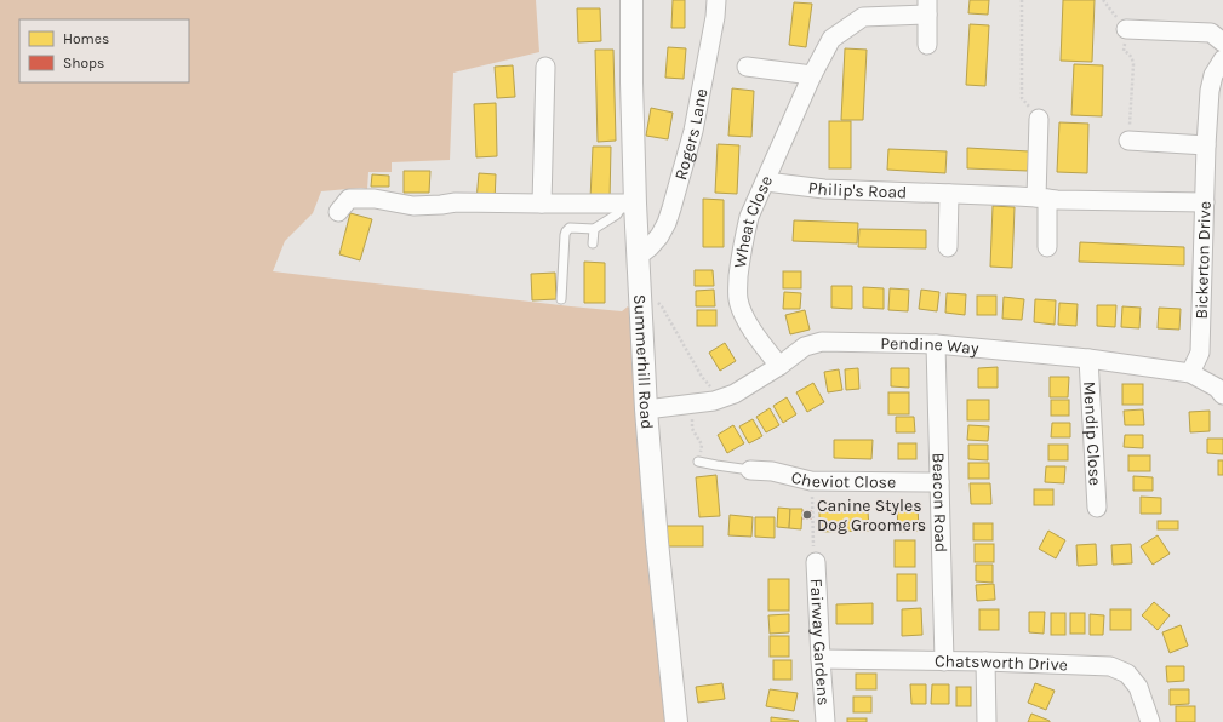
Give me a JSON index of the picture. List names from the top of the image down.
{
  "streets": {
    "street": [
      "Rogers Lane",
      "Philip's Road",
      "Wheat Close",
      "Bickerton Drive",
      "Pendine Way",
      "Summerhill Road",
      "Mendip Close",
      "Cheviot Close",
      "Beacon Road",
      "Fairway Gardens",
      "Chatsworth Drive"
    ]
  },
  "crossings": [
    ["Rogers Lane", "Summerhill Road"],
    ["Philip's Road", "Wheat Close"],
    ["Philip's Road", "Bickerton Drive"],
    ["Wheat Close", "Pendine Way"],
    ["Bickerton Drive", "Pendine Way"],
    ["Pendine Way", "Summerhill Road"],
    ["Pendine Way", "Mendip Close"],
    ["Pendine Way", "Beacon Road"],
    ["Cheviot Close", "Beacon Road"],
    ["Beacon Road", "Chatsworth Drive"],
    ["Fairway Gardens", "Chatsworth Drive"]
  ],
  "places": ["Canine Styles Dog Groomers"],
  "legend": ["Homes", "Shops"]
}
